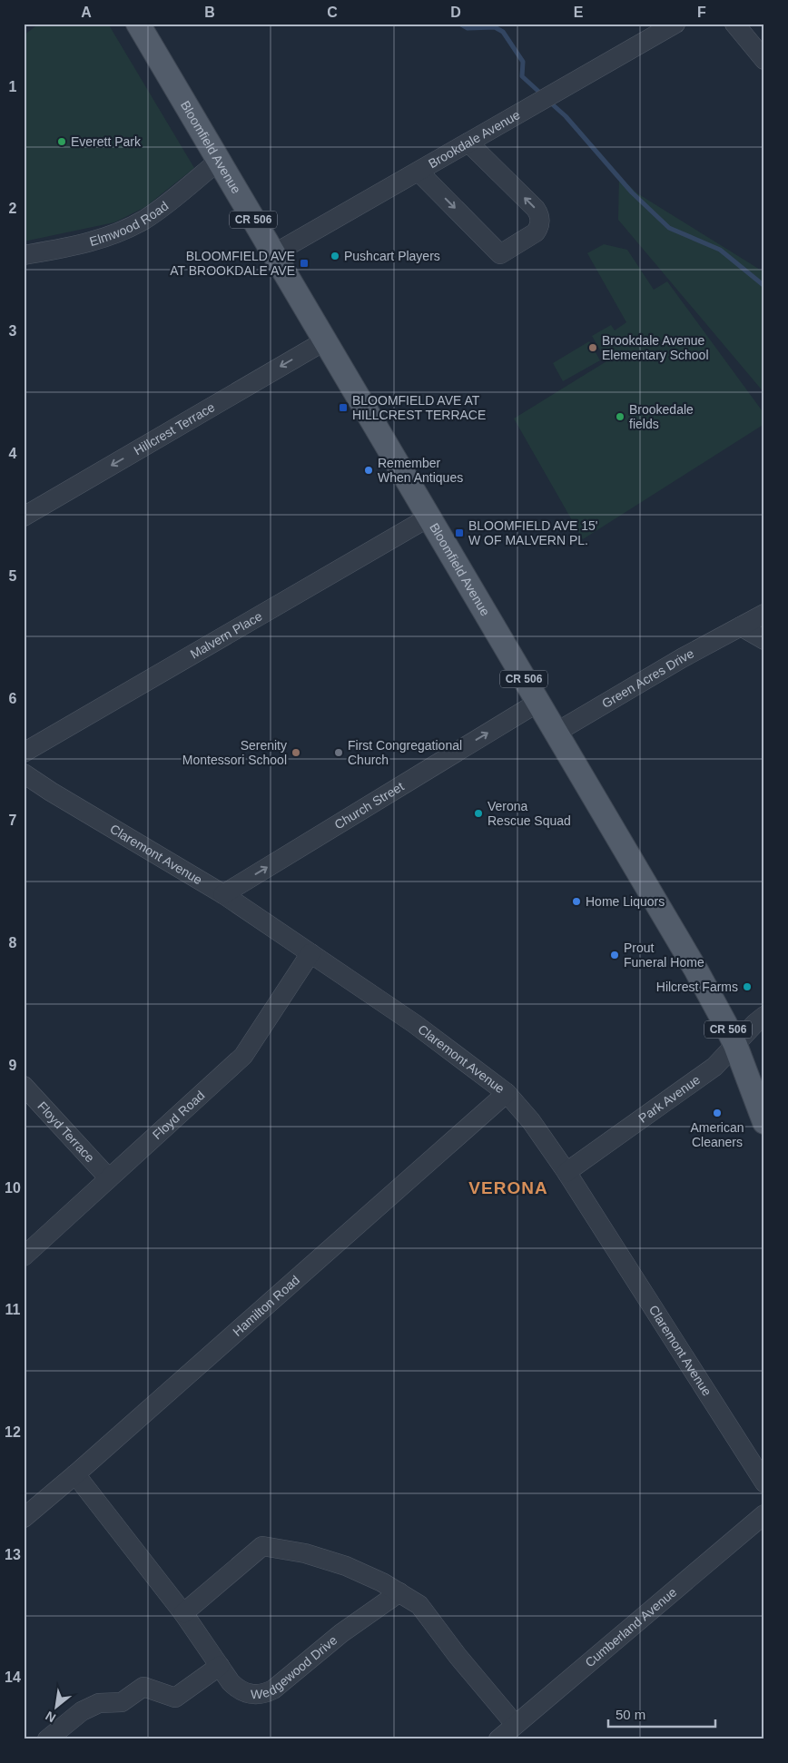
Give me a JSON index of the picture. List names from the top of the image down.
{
  "streets": {
    "main road": ["Bloomfield Avenue", "CR 506"],
    "street": [
      "Brookdale Avenue",
      "Elmwood Road",
      "Hillcrest Terrace",
      "Malvern Place",
      "Green Acres Drive",
      "Church Street",
      "Claremont Avenue",
      "Park Avenue",
      "Floyd Road",
      "Floyd Terrace",
      "Hamilton Road",
      "Cumberland Avenue",
      "Wedgewood Drive"
    ]
  },
  "crossings": [
    ["Brookdale Avenue", "Bloomfield Avenue"],
    ["Bloomfield Avenue", "Elmwood Road"],
    ["Bloomfield Avenue", "Hillcrest Terrace"],
    ["Bloomfield Avenue", "Malvern Place"],
    ["Bloomfield Avenue", "Green Acres Drive"],
    ["Bloomfield Avenue", "Church Street"],
    ["Bloomfield Avenue", "Park Avenue"],
    ["Church Street", "Claremont Avenue"],
    ["Claremont Avenue", "Park Avenue"],
    ["Claremont Avenue", "Floyd Road"],
    ["Claremont Avenue", "Hamilton Road"],
    ["Floyd Road", "Floyd Terrace"],
    ["Hamilton Road", "Wedgewood Drive"]
  ],
  "one_way": ["Hillcrest Terrace", "Church Street"],
  "districts": ["VERONA"],
  "places": {
    "other": [
      "Everett Park",
      "Pushcart Players",
      "Brookdale Avenue Elementary School",
      "Brookedale fields",
      "Remember When Antiques",
      "Serenity Montessori School",
      "First Congregational Church",
      "Verona Rescue Squad",
      "Home Liquors",
      "Prout Funeral Home",
      "Hilcrest Farms",
      "American Cleaners"
    ],
    "transit": ["BLOOMFIELD AVE AT BROOKDALE AVE", "BLOOMFIELD AVE AT HILLCREST TERRACE", "BLOOMFIELD AVE 15' W OF MALVERN PL."]
  },
  "scale_bar": "50 m",
  "north": "bottom left",
  "grid": {
    "columns": [
      "A",
      "B",
      "C",
      "D",
      "E",
      "F"
    ],
    "rows": [
      "1",
      "2",
      "3",
      "4",
      "5",
      "6",
      "7",
      "8",
      "9",
      "10",
      "11",
      "12",
      "13",
      "14"
    ]
  }
}
